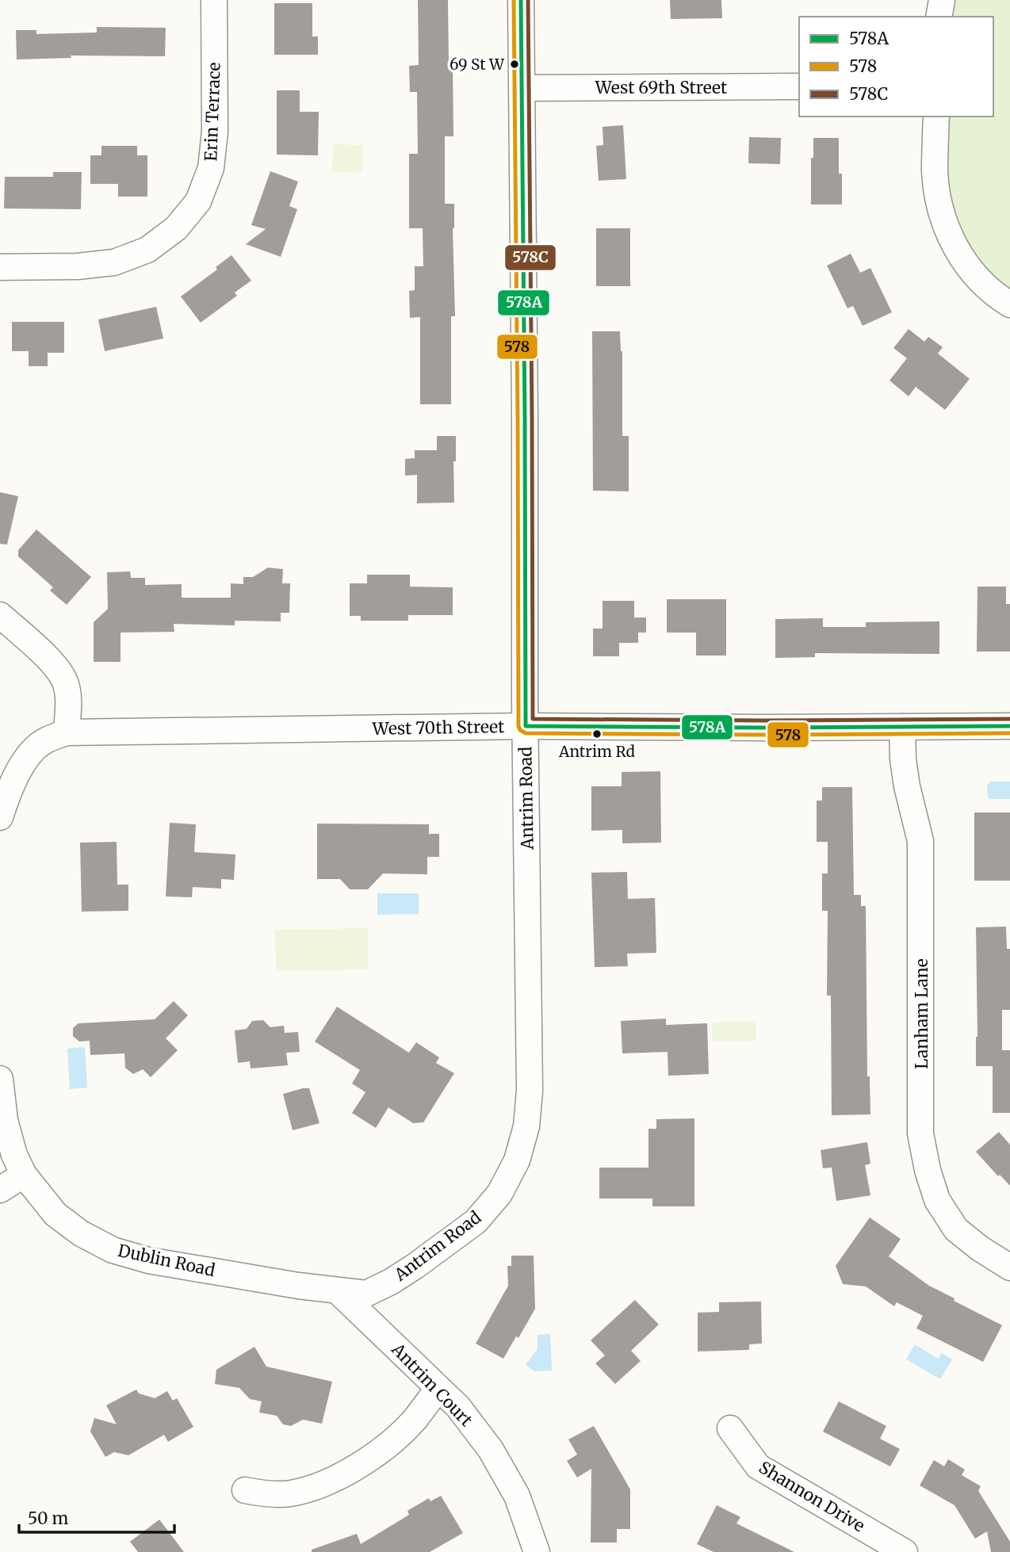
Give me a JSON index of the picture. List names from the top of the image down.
{
  "streets": {
    "street": [
      "West 69th Street",
      "Erin Terrace",
      "West 70th Street",
      "Antrim Road",
      "Lanham Lane",
      "Dublin Road",
      "Antrim Court",
      "Shannon Drive"
    ]
  },
  "crossings": [
    ["West 69th Street", "Antrim Road"],
    ["West 70th Street", "Antrim Road"],
    ["West 70th Street", "Lanham Lane"],
    ["Antrim Road", "Dublin Road"],
    ["Antrim Road", "Antrim Court"],
    ["Dublin Road", "Antrim Court"]
  ],
  "places": ["69 St W", "Antrim Rd"],
  "lines": ["transit line 578A", "transit line 578", "transit line 578C"],
  "legend": ["578A", "578", "578C"],
  "scale_bar": "50 m"
}
